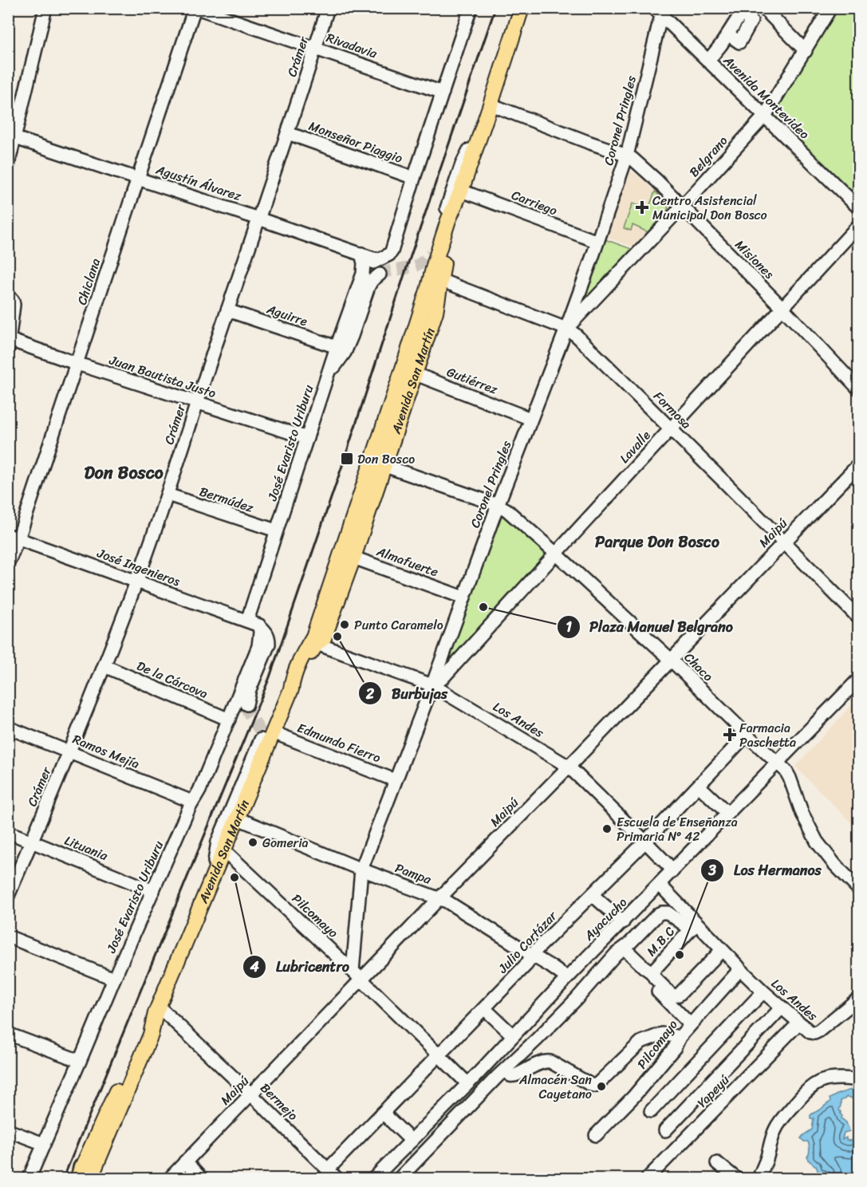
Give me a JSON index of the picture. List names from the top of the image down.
{
  "streets": {
    "main road": ["Avenida San Martín"],
    "street": [
      "Rivadavia",
      "Crámer",
      "Avenida Montevideo",
      "Coronel Pringles",
      "Monseñor Piaggio",
      "Belgrano",
      "Agustín Álvarez",
      "Carriego",
      "Misiones",
      "Chiclana",
      "Aguirre",
      "Juan Bautista Justo",
      "Gutiérrez",
      "Formosa",
      "José Evaristo Uriburu",
      "Lavalle",
      "Bermúdez",
      "Maipú",
      "Almafuerte",
      "José Ingenieros",
      "Chaco",
      "De la Cárcova",
      "Los Andes",
      "Edmundo Fierro",
      "Ramos Mejía",
      "Lituania",
      "Pampa",
      "Pilcomayo",
      "Ayacucho",
      "M.B.C",
      "Julio Cortázar",
      "Yapeyú",
      "Bermejo"
    ]
  },
  "crossings": [
    ["Rivadavia", "Crámer"],
    ["Rivadavia", "Chiclana"],
    ["Rivadavia", "José Evaristo Uriburu"],
    ["Crámer", "Monseñor Piaggio"],
    ["Crámer", "Agustín Álvarez"],
    ["Crámer", "Aguirre"],
    ["Crámer", "Juan Bautista Justo"],
    ["Crámer", "Bermúdez"],
    ["Crámer", "José Ingenieros"],
    ["Crámer", "De la Cárcova"],
    ["Crámer", "Ramos Mejía"],
    ["Crámer", "Lituania"],
    ["Avenida Montevideo", "Coronel Pringles"],
    ["Avenida Montevideo", "Belgrano"],
    ["Coronel Pringles", "Belgrano"],
    ["Coronel Pringles", "Carriego"],
    ["Coronel Pringles", "Misiones"],
    ["Coronel Pringles", "Gutiérrez"],
    ["Coronel Pringles", "Formosa"],
    ["Coronel Pringles", "Lavalle"],
    ["Coronel Pringles", "Maipú"],
    ["Coronel Pringles", "Almafuerte"],
    ["Coronel Pringles", "Chaco"],
    ["Coronel Pringles", "Los Andes"],
    ["Coronel Pringles", "Edmundo Fierro"],
    ["Coronel Pringles", "Pampa"],
    ["Coronel Pringles", "Pilcomayo"],
    ["Monseñor Piaggio", "José Evaristo Uriburu"],
    ["Belgrano", "Misiones"],
    ["Belgrano", "Formosa"],
    ["Agustín Álvarez", "Chiclana"],
    ["Agustín Álvarez", "José Evaristo Uriburu"],
    ["Carriego", "Avenida San Martín"],
    ["Misiones", "Avenida San Martín"],
    ["Misiones", "Lavalle"],
    ["Chiclana", "Juan Bautista Justo"],
    ["Chiclana", "José Ingenieros"],
    ["Aguirre", "José Evaristo Uriburu"],
    ["Juan Bautista Justo", "José Evaristo Uriburu"],
    ["Avenida San Martín", "Gutiérrez"],
    ["Avenida San Martín", "Formosa"],
    ["Avenida San Martín", "Almafuerte"],
    ["Avenida San Martín", "Chaco"],
    ["Avenida San Martín", "Los Andes"],
    ["Avenida San Martín", "Edmundo Fierro"],
    ["Avenida San Martín", "Pampa"],
    ["Avenida San Martín", "Pilcomayo"],
    ["Avenida San Martín", "Bermejo"],
    ["Formosa", "Lavalle"],
    ["Formosa", "Maipú"],
    ["José Evaristo Uriburu", "Bermúdez"],
    ["José Evaristo Uriburu", "José Ingenieros"],
    ["José Evaristo Uriburu", "De la Cárcova"],
    ["José Evaristo Uriburu", "Ramos Mejía"],
    ["José Evaristo Uriburu", "Lituania"],
    ["Lavalle", "Chaco"],
    ["Lavalle", "Los Andes"],
    ["Maipú", "Chaco"],
    ["Maipú", "Los Andes"],
    ["Maipú", "Pampa"],
    ["Maipú", "Pilcomayo"],
    ["Maipú", "Bermejo"],
    ["Chaco", "Ayacucho"],
    ["Chaco", "Julio Cortázar"],
    ["Los Andes", "Pilcomayo"],
    ["Los Andes", "Ayacucho"],
    ["Los Andes", "M.B.C"],
    ["Los Andes", "Julio Cortázar"],
    ["Los Andes", "Yapeyú"],
    ["Pampa", "Ayacucho"],
    ["Pampa", "Julio Cortázar"],
    ["Pilcomayo", "Ayacucho"],
    ["Pilcomayo", "Julio Cortázar"],
    ["Julio Cortázar", "Bermejo"]
  ],
  "districts": ["Don Bosco", "Parque Don Bosco"],
  "places": {
    "health": ["Centro Asistencial Municipal Don Bosco", "Farmacia Paschetta"],
    "transit": ["Don Bosco"],
    "other": [
      "Plaza Manuel Belgrano",
      "Punto Caramelo",
      "Burbujas",
      "Escuela de Enseñanza Primaria Nº 42",
      "Gomeria",
      "Lubricentro",
      "Los Hermanos",
      "Almacén San Cayetano"
    ]
  }
}
